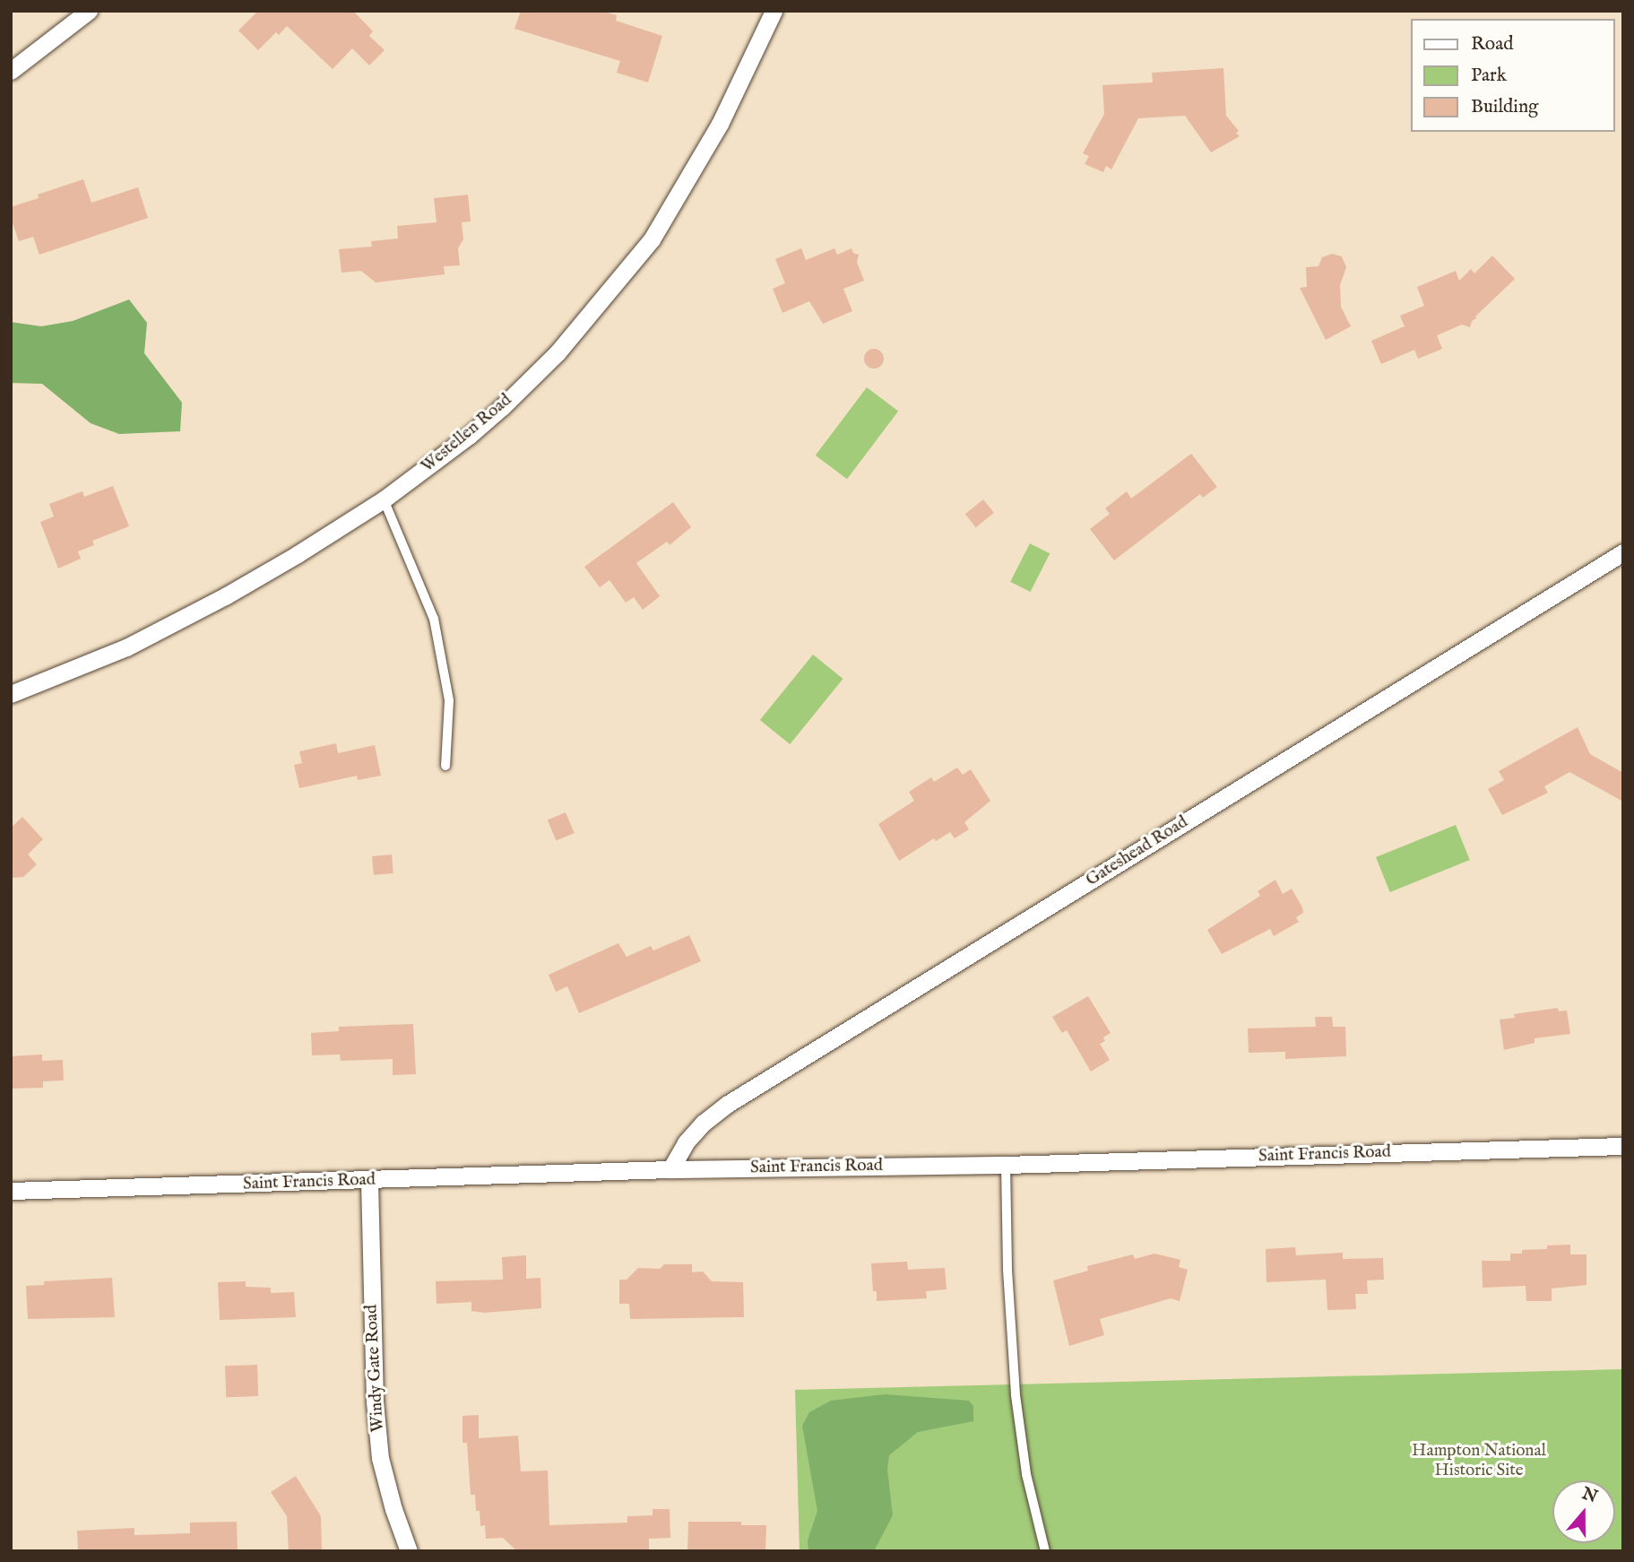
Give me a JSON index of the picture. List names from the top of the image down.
{
  "streets": {
    "street": [
      "Westellen Road",
      "Gateshead Road",
      "Saint Francis Road",
      "Windy Gate Road"
    ]
  },
  "crossings": [
    ["Gateshead Road", "Saint Francis Road"],
    ["Saint Francis Road", "Windy Gate Road"]
  ],
  "parks": ["Hampton National Historic Site"],
  "legend": ["Road", "Park", "Building"],
  "north": "top"
}
